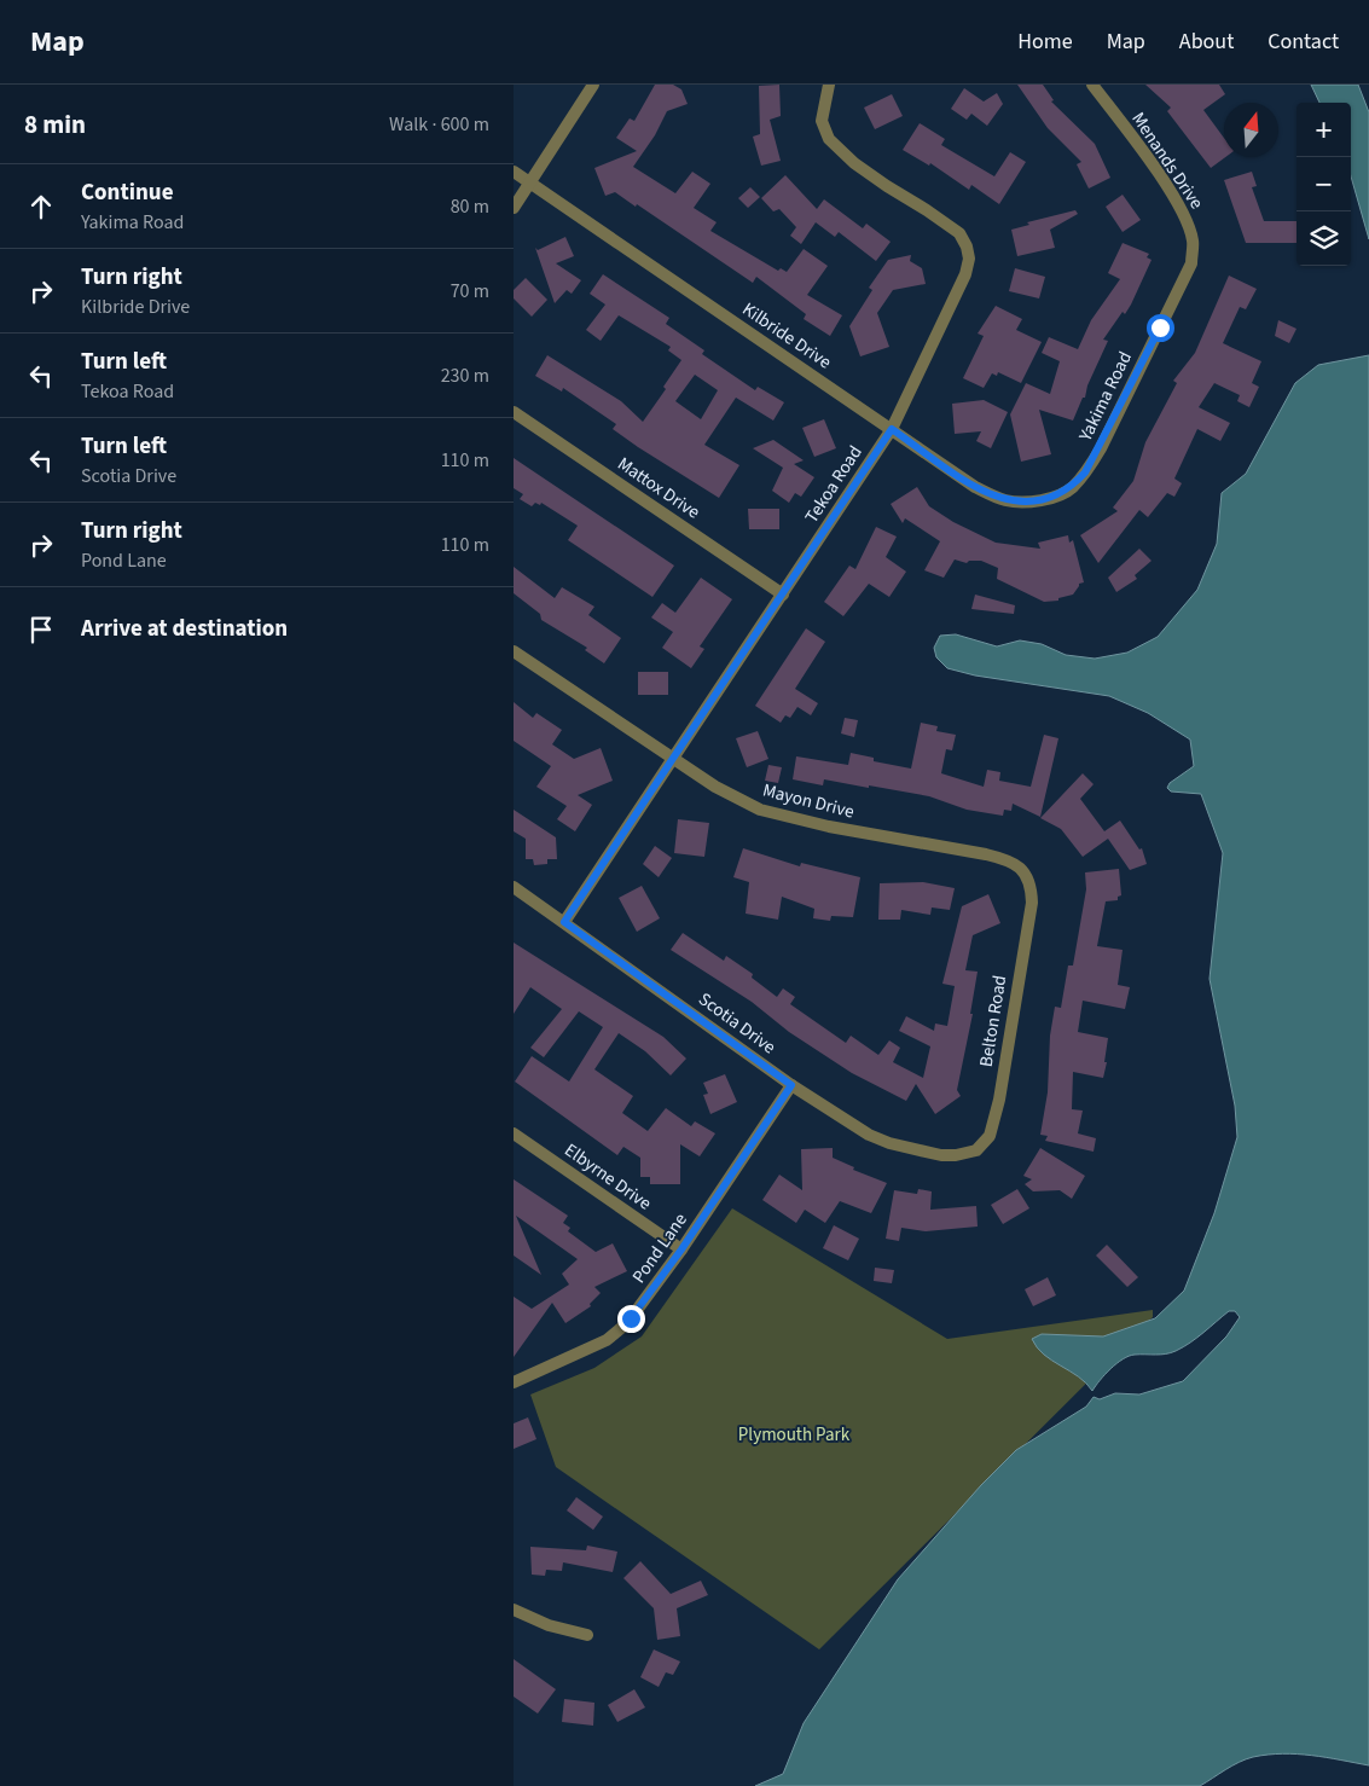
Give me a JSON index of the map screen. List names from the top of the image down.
{
  "streets": {
    "street": [
      "Menands Drive",
      "Kilbride Drive",
      "Yakima Road",
      "Tekoa Road",
      "Mattox Drive",
      "Mayon Drive",
      "Belton Road",
      "Scotia Drive",
      "Elbyrne Drive",
      "Pond Lane"
    ]
  },
  "crossings": [
    ["Menands Drive", "Yakima Road"],
    ["Kilbride Drive", "Yakima Road"],
    ["Kilbride Drive", "Tekoa Road"],
    ["Tekoa Road", "Mattox Drive"],
    ["Tekoa Road", "Mayon Drive"],
    ["Tekoa Road", "Scotia Drive"],
    ["Mayon Drive", "Belton Road"],
    ["Belton Road", "Scotia Drive"],
    ["Scotia Drive", "Pond Lane"],
    ["Elbyrne Drive", "Pond Lane"]
  ],
  "parks": ["Plymouth Park"],
  "north": "top",
  "page": {
    "header": "Map",
    "nav": [
      "Home",
      "Map",
      "About",
      "Contact"
    ],
    "heading": ["8 min", "Walk · 600 m"],
    "map_buttons": ["+", "−"],
    "list": [
      ["Continue", "Yakima Road", "80 m"],
      ["Turn right", "Kilbride Drive", "70 m"],
      ["Turn left", "Tekoa Road", "230 m"],
      ["Turn left", "Scotia Drive", "110 m"],
      ["Turn right", "Pond Lane", "110 m"],
      "Arrive at destination"
    ]
  }
}
